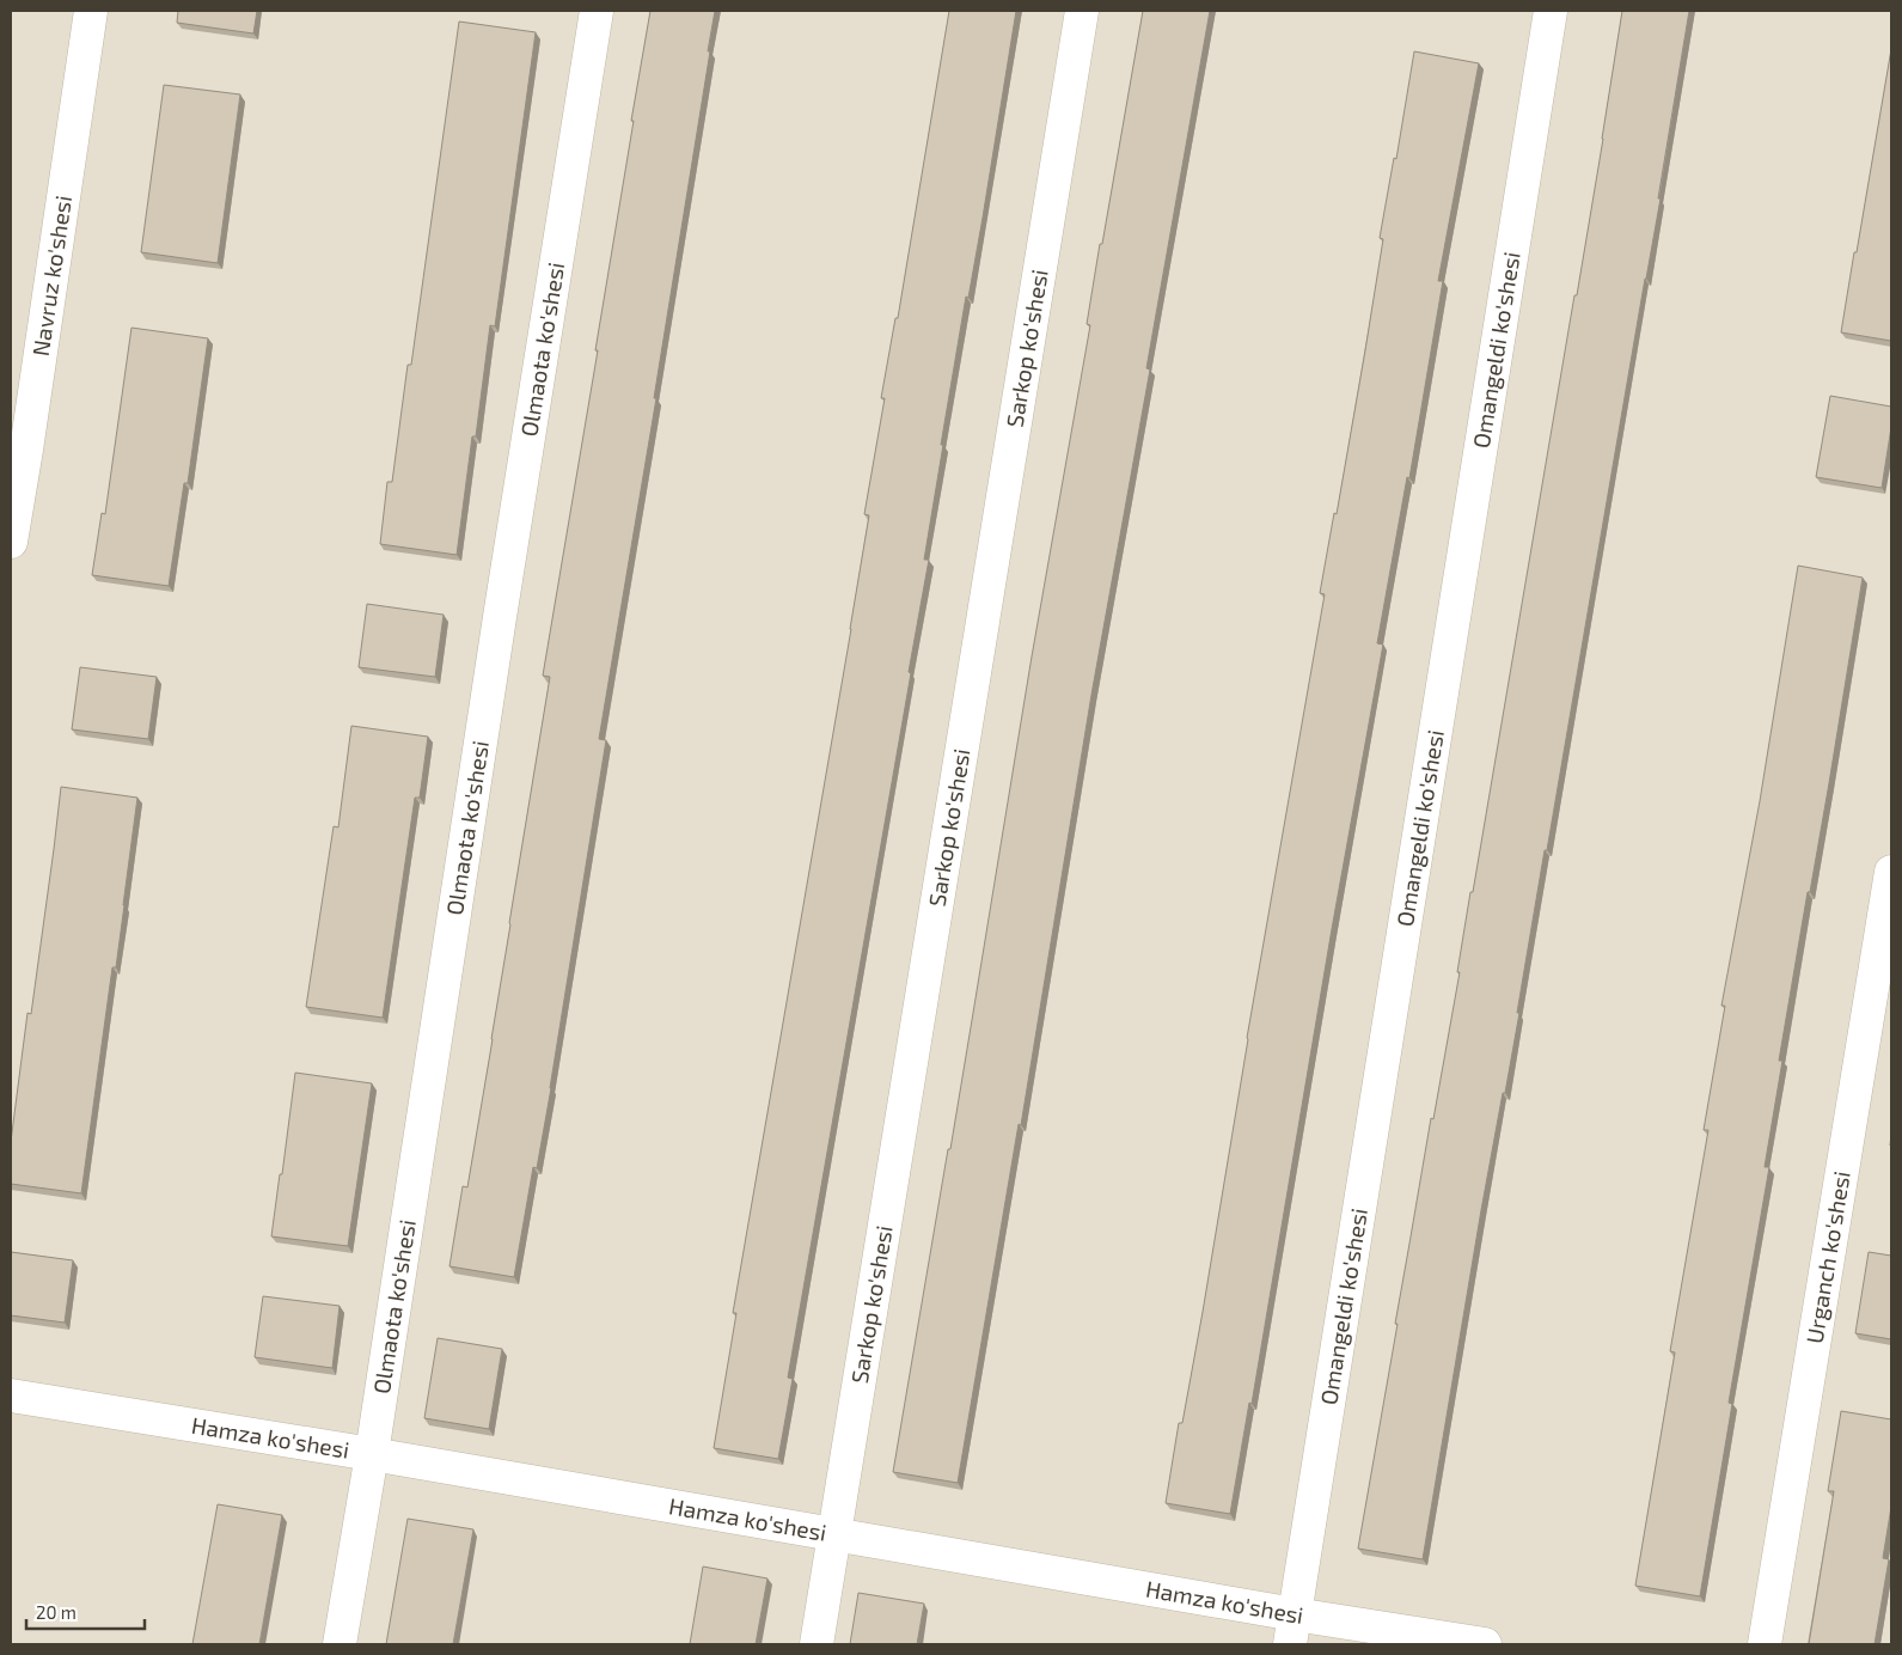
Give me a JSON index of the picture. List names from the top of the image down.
{
  "streets": {
    "street": [
      "Navruz ko'shesi",
      "Olmaota ko'shesi",
      "Sarkop ko'shesi",
      "Omangeldi ko'shesi",
      "Urganch ko'shesi",
      "Hamza ko'shesi"
    ]
  },
  "crossings": [
    ["Olmaota ko'shesi", "Hamza ko'shesi"],
    ["Sarkop ko'shesi", "Hamza ko'shesi"],
    ["Omangeldi ko'shesi", "Hamza ko'shesi"]
  ],
  "scale_bar": "20 m"
}
